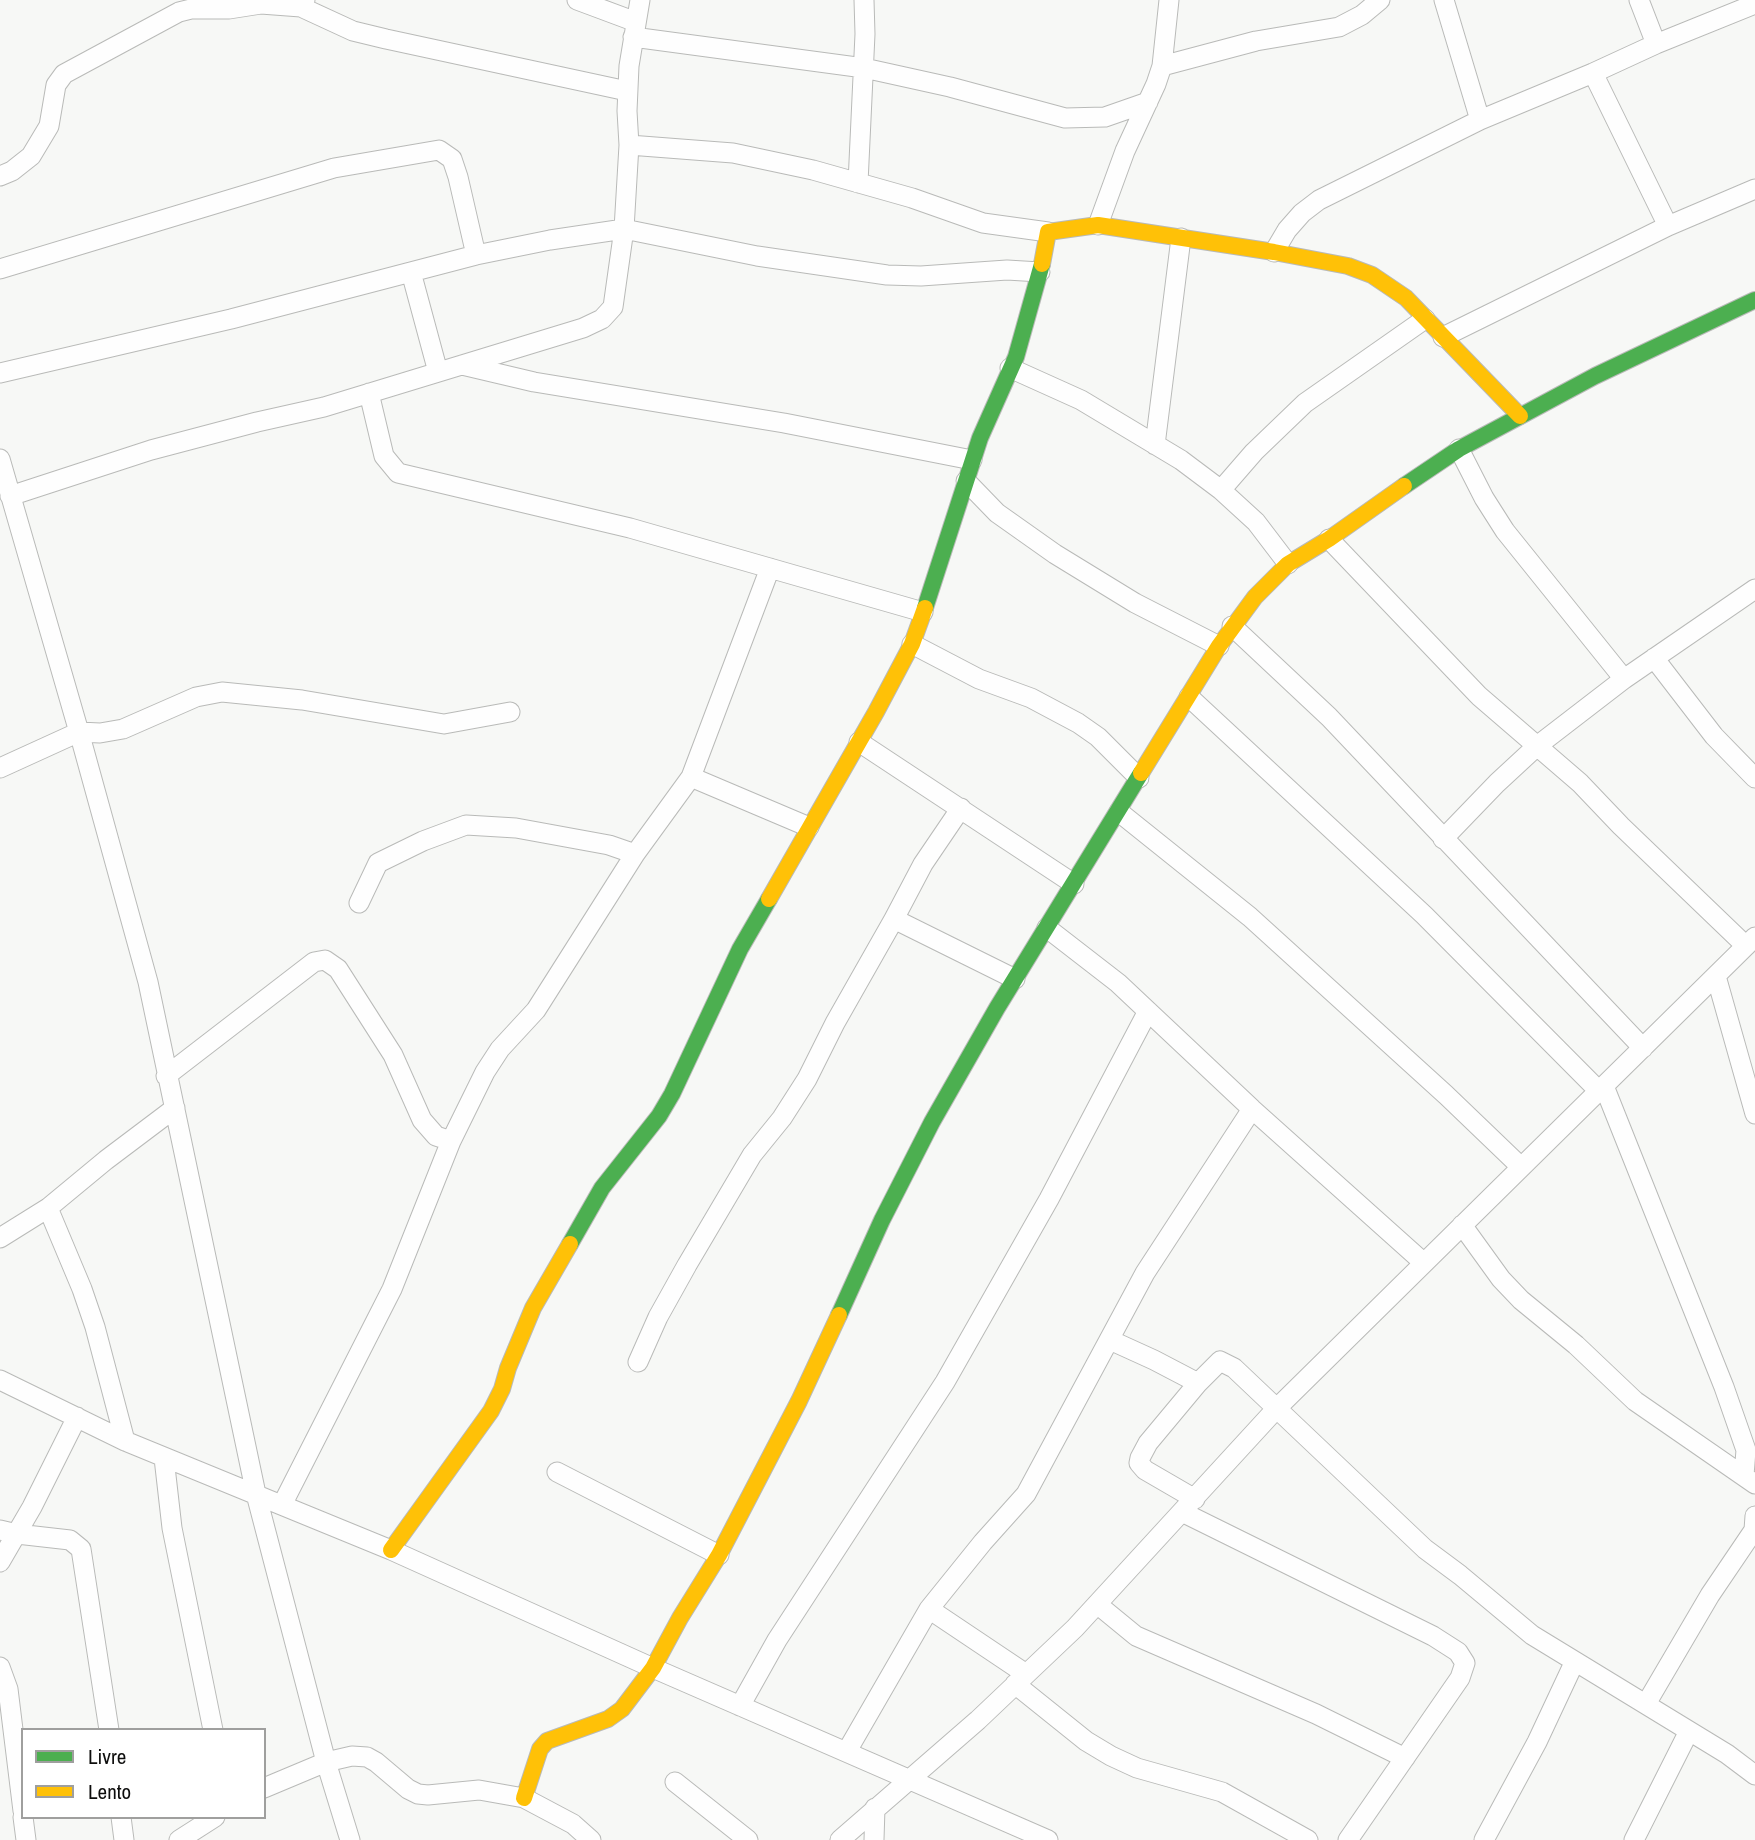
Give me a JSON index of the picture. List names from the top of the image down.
{
  "legend": ["Livre", "Lento"]
}
